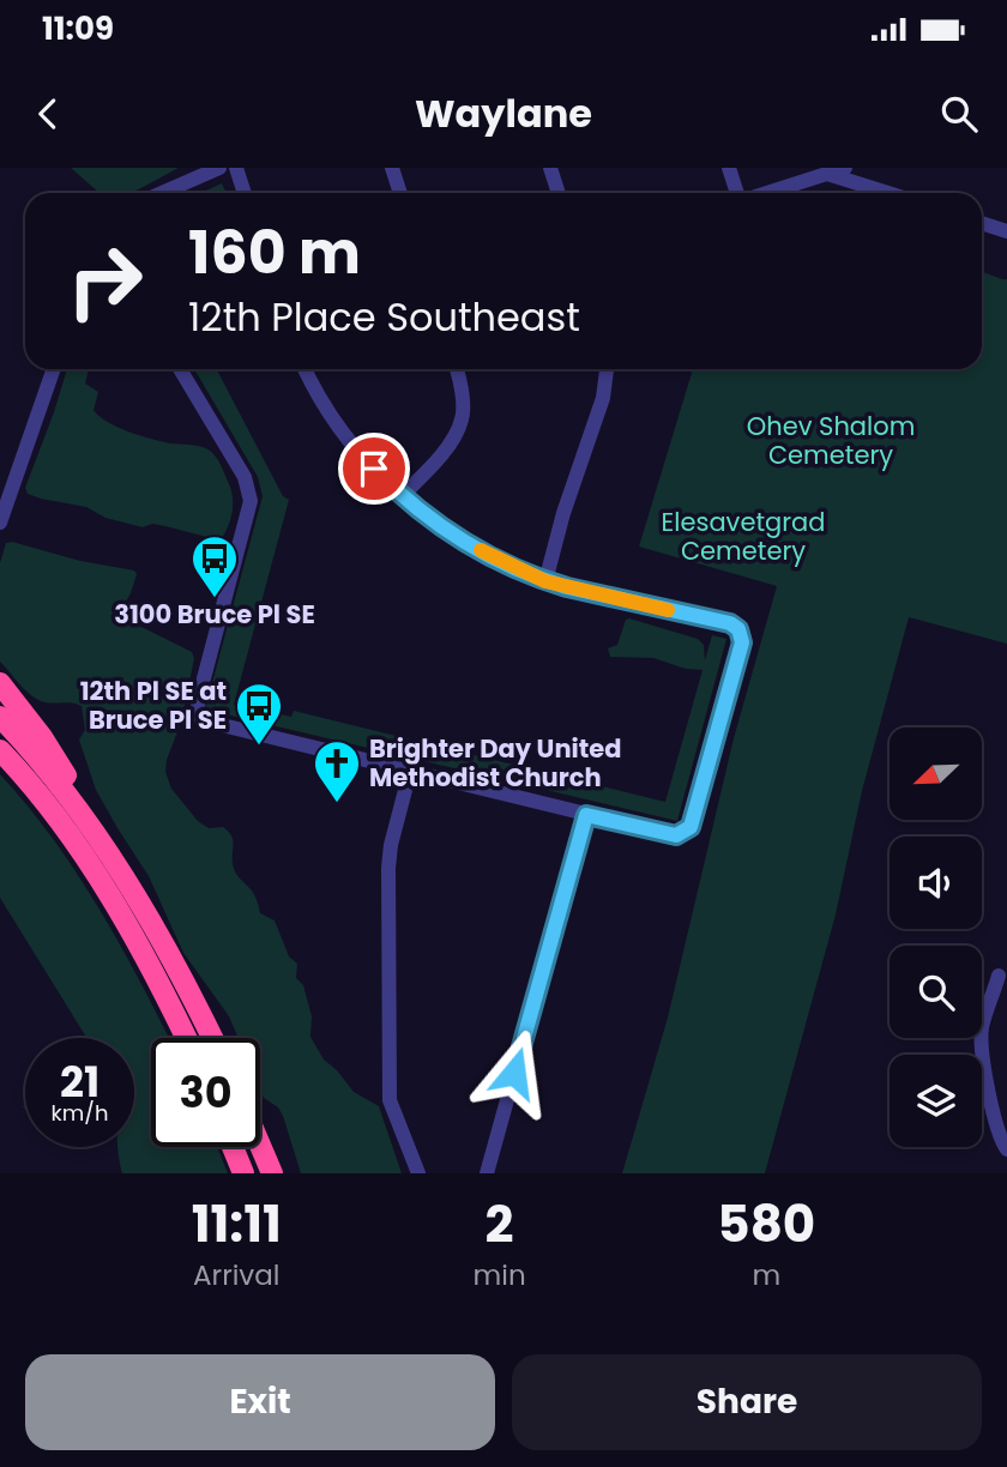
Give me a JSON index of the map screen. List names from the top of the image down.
{
  "parks": ["Ohev Shalom Cemetery", "Elesavetgrad Cemetery"],
  "places": {
    "bus stop": ["3100 Bruce Pl SE", "12th Pl SE at Bruce Pl SE"],
    "church": ["Brighter Day United Methodist Church"]
  },
  "north": "bottom left",
  "page": {
    "status": "11:09",
    "header": "Waylane",
    "turn": ["160 m", "12th Place Southeast"],
    "speed": "21 km/h",
    "limit": "30",
    "eta": [
      "11:11",
      "Arrival",
      "2",
      "min",
      "580",
      "m"
    ],
    "buttons": ["Exit", "Share"]
  }
}
